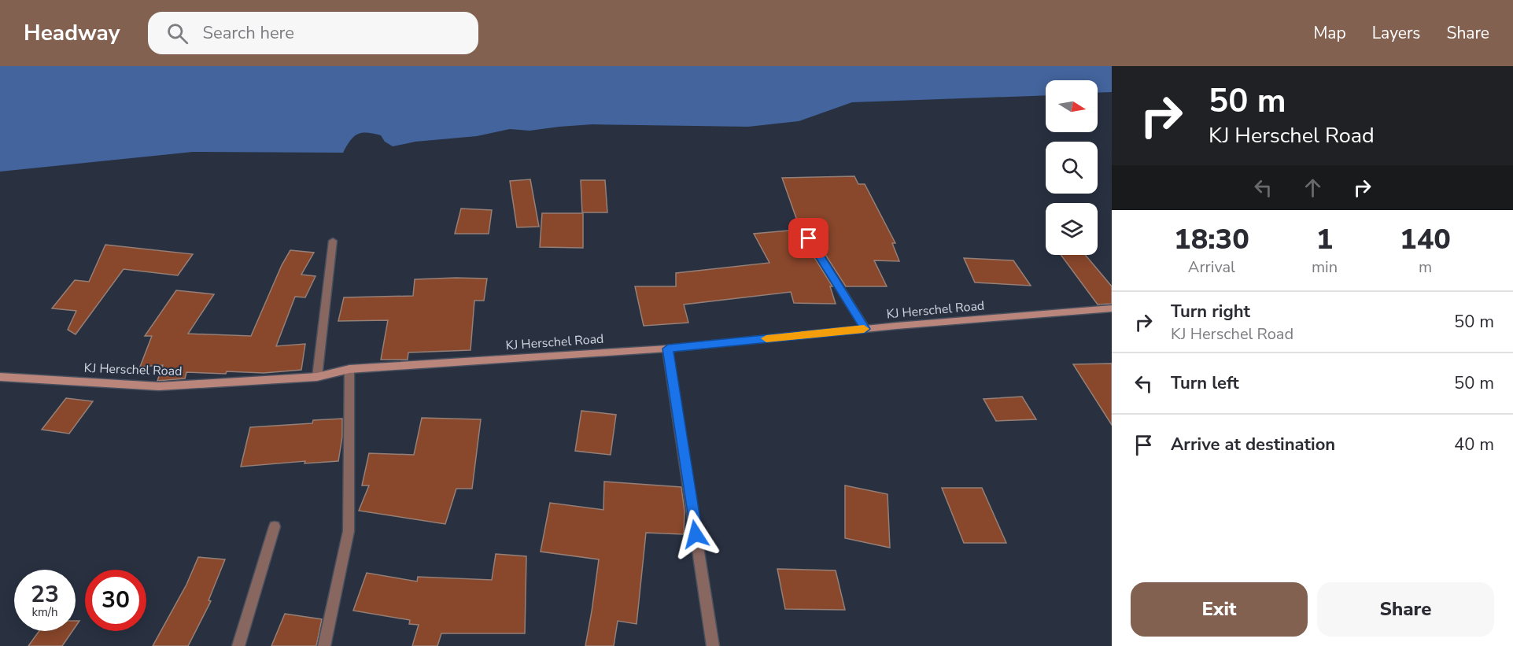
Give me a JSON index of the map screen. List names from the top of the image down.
{
  "streets": {
    "main road": ["KJ Herschel Road"]
  },
  "north": "right",
  "page": {
    "header": "Headway",
    "search": "Search here",
    "nav": ["Map", "Layers", "Share"],
    "turn": ["50 m", "KJ Herschel Road"],
    "eta": [
      "18:30",
      "Arrival",
      "1",
      "min",
      "140",
      "m"
    ],
    "list": [
      {
        "name": "Turn right",
        "note": "KJ Herschel Road",
        "value": "50 m"
      },
      {
        "name": "Turn left",
        "value": "50 m"
      },
      {
        "name": "Arrive at destination",
        "value": "40 m"
      }
    ],
    "speed": "23 km/h",
    "limit": "30",
    "buttons": ["Exit", "Share"]
  }
}
